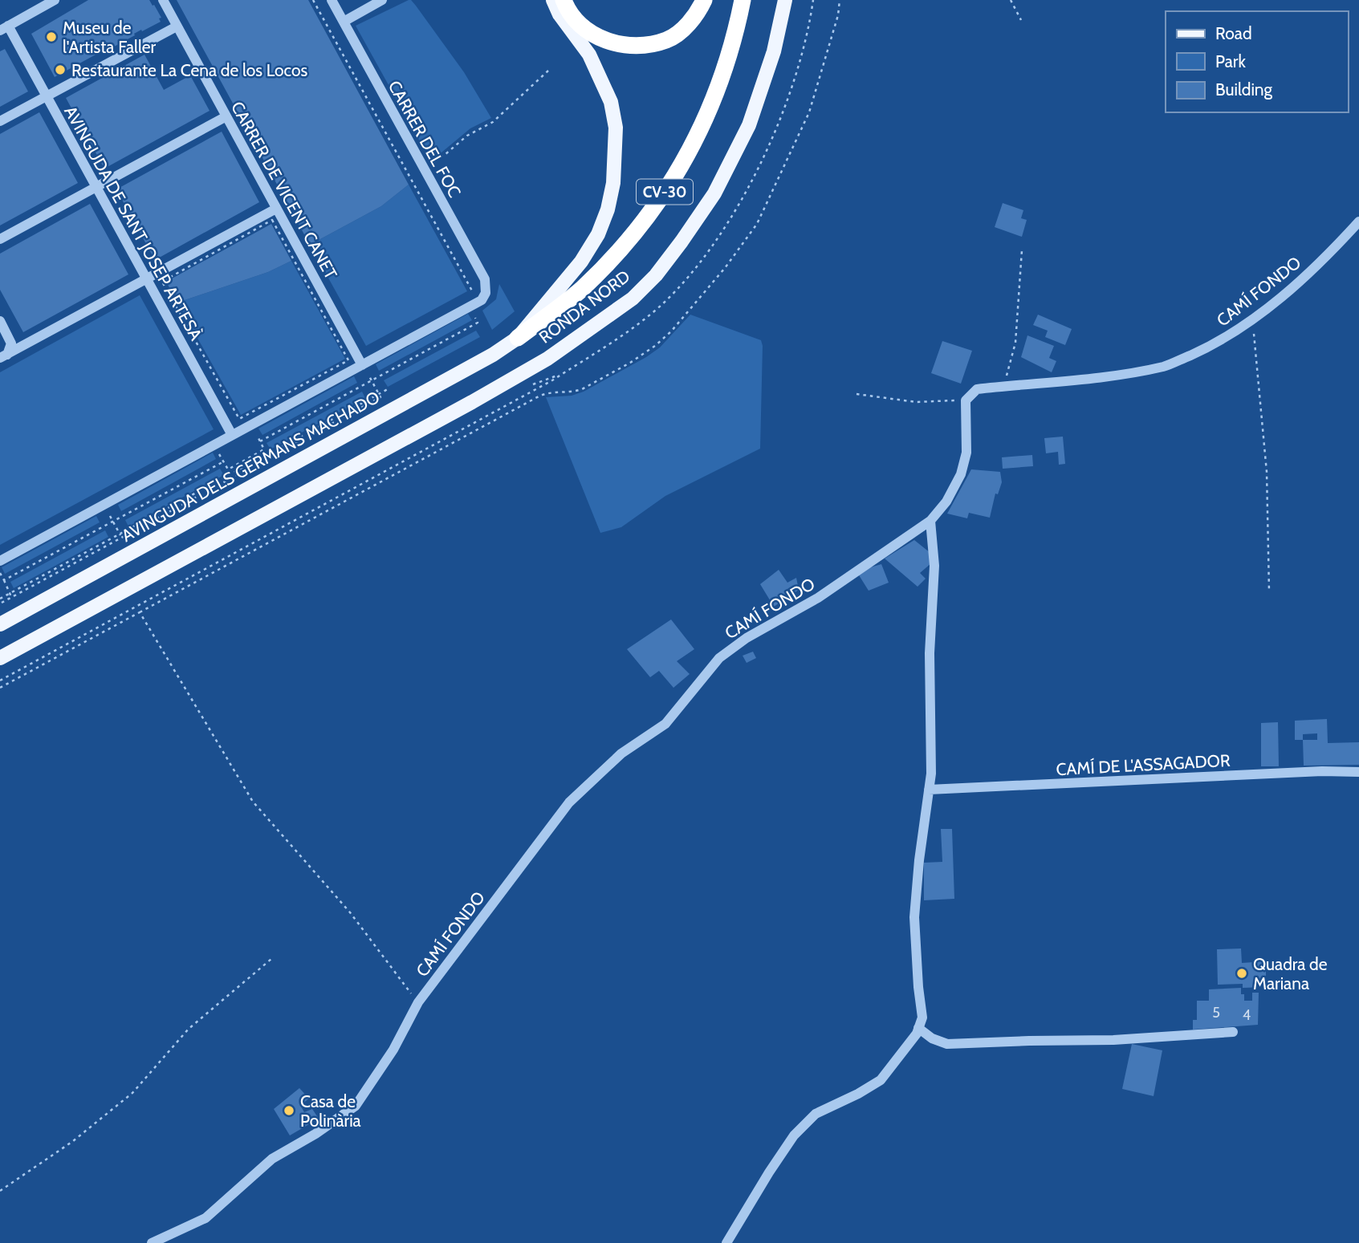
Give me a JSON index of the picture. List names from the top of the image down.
{
  "streets": {
    "highway": ["CV-30", "RONDA NORD"],
    "main road": ["AVINGUDA DELS GERMANS MACHADO"],
    "street": [
      "CARRER DEL FOC",
      "CARRER DE VICENT CANET",
      "AVINGUDA DE SANT JOSEP ARTESÀ",
      "CAMÍ FONDO",
      "CAMÍ DE L'ASSAGADOR"
    ]
  },
  "crossings": [
    ["CARRER DEL FOC", "AVINGUDA DELS GERMANS MACHADO"],
    ["CARRER DE VICENT CANET", "AVINGUDA DELS GERMANS MACHADO"],
    ["AVINGUDA DE SANT JOSEP ARTESÀ", "AVINGUDA DELS GERMANS MACHADO"],
    ["RONDA NORD", "AVINGUDA DELS GERMANS MACHADO"]
  ],
  "places": [
    "Museu de l'Artista Faller",
    "Restaurante La Cena de los Locos",
    "Quadra de Mariana",
    "Casa de Polinària"
  ],
  "house_numbers": ["5", "4"],
  "legend": ["Road", "Park", "Building"]
}
